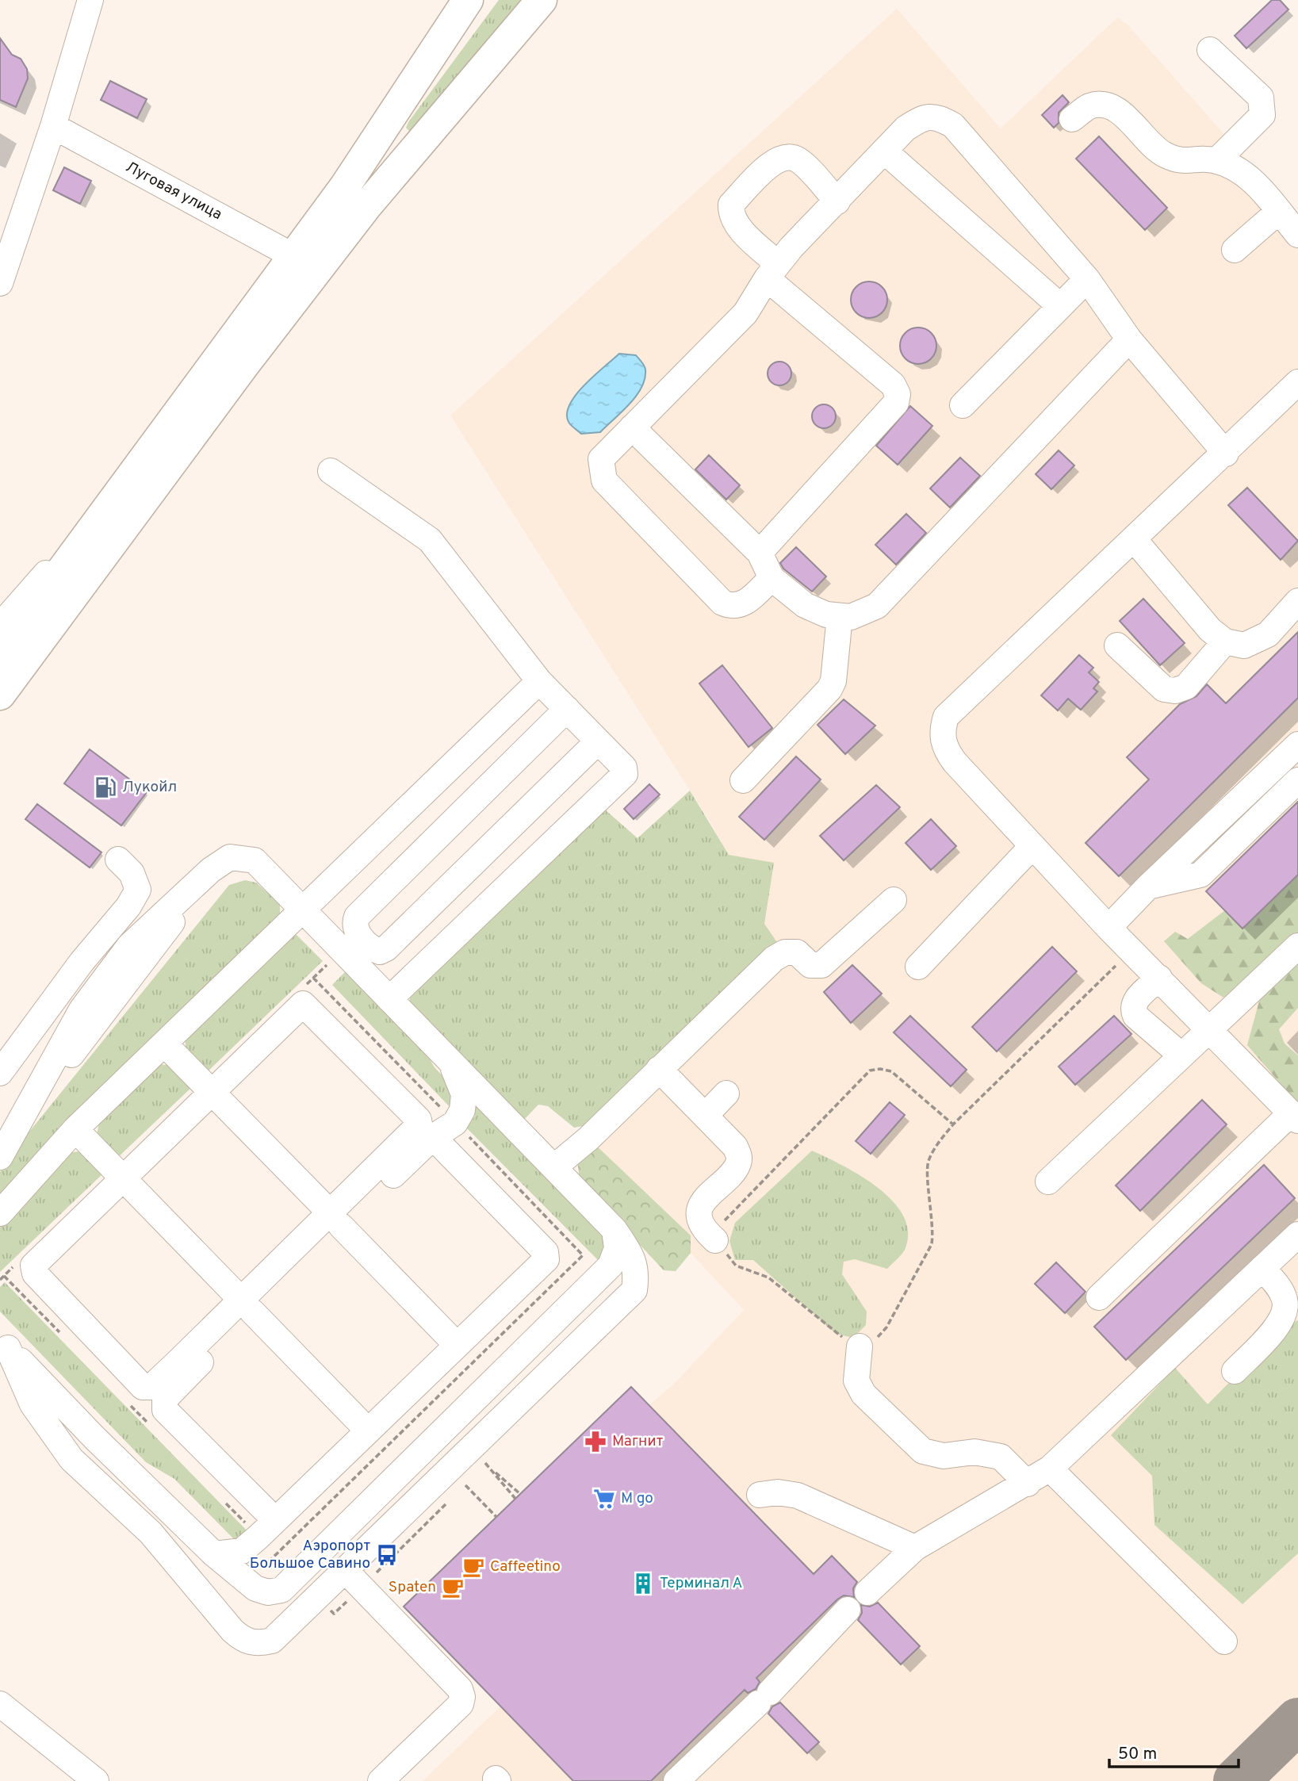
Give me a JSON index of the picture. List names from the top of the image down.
{
  "streets": {
    "street": ["Луговая улица"]
  },
  "places": {
    "fuel station": ["Лукойл"],
    "pharmacy": ["Магнит"],
    "supermarket": ["М go"],
    "bus stop": ["Аэропорт Большое Савино"],
    "cafe": ["Caffeetino", "Spaten"],
    "building": ["Терминал А"]
  },
  "scale_bar": "50 m"
}
